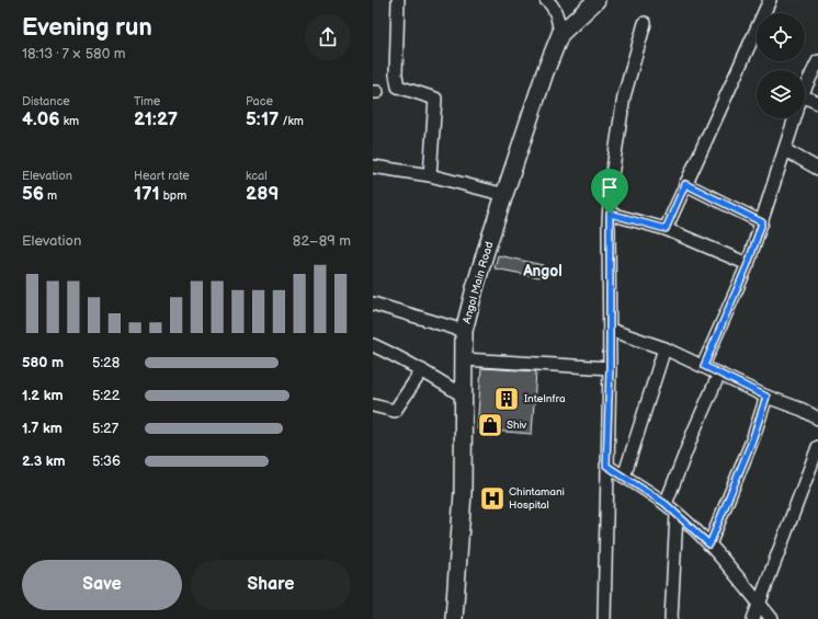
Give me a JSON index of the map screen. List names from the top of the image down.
{
  "streets": {
    "street": ["Angol Main Road"]
  },
  "districts": ["Angol"],
  "places": {
    "building": ["Intelnfra"],
    "shop": ["Shiv"],
    "hospital": ["Chintamani Hospital"]
  },
  "page": {
    "heading": ["Evening run", "18:13 · 7 × 580 m"],
    "stats": [
      ["Distance", "4.06 km"],
      ["Time", "21:27"],
      ["Pace", "5:17 /km"],
      ["Elevation", "56 m"],
      ["Heart rate", "171 bpm"],
      ["kcal", "289"]
    ],
    "chart": ["Elevation", "82–89 m"],
    "list": [
      {
        "name": "580 m",
        "note": "5:28"
      },
      {
        "name": "1.2 km",
        "note": "5:22"
      },
      {
        "name": "1.7 km",
        "note": "5:27"
      },
      {
        "name": "2.3 km",
        "note": "5:36"
      }
    ],
    "buttons": ["Save", "Share"]
  }
}
